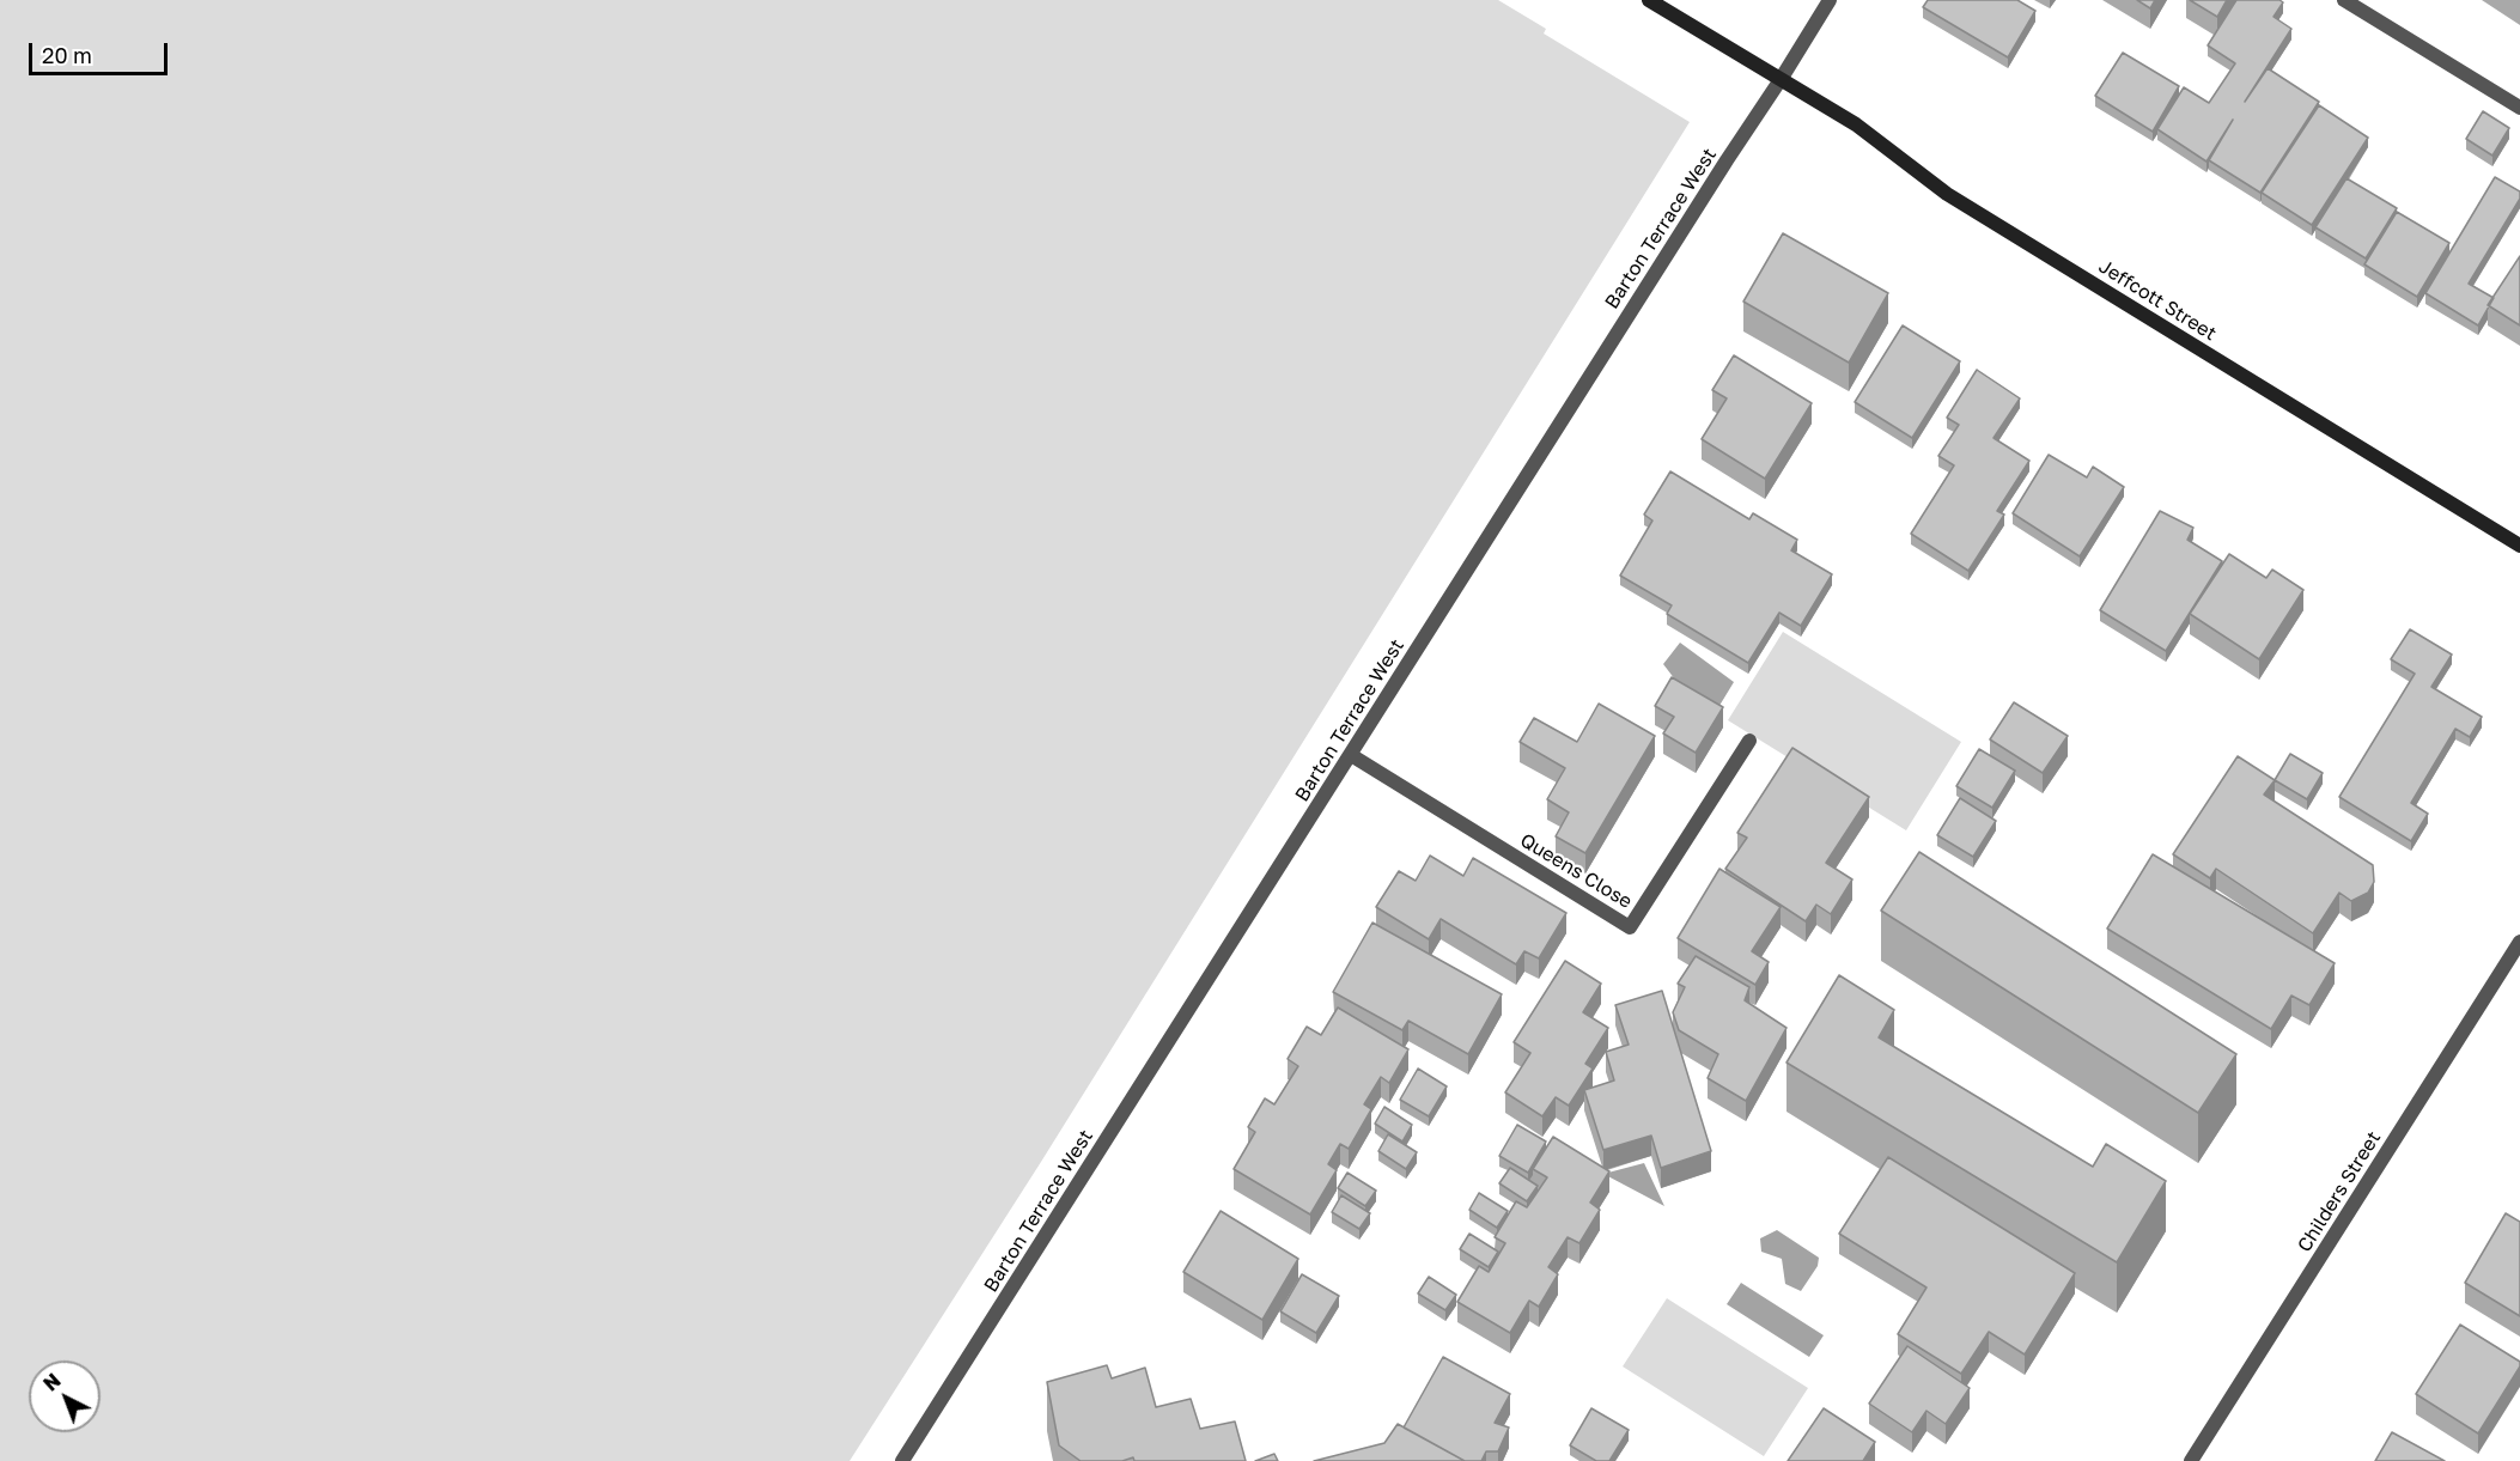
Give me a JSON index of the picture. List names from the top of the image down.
{
  "streets": {
    "main road": ["Jeffcott Street"],
    "street": ["Barton Terrace West", "Queens Close", "Childers Street"]
  },
  "crossings": [
    ["Barton Terrace West", "Jeffcott Street"],
    ["Barton Terrace West", "Queens Close"]
  ],
  "scale_bar": "20 m",
  "north": "top left"
}
